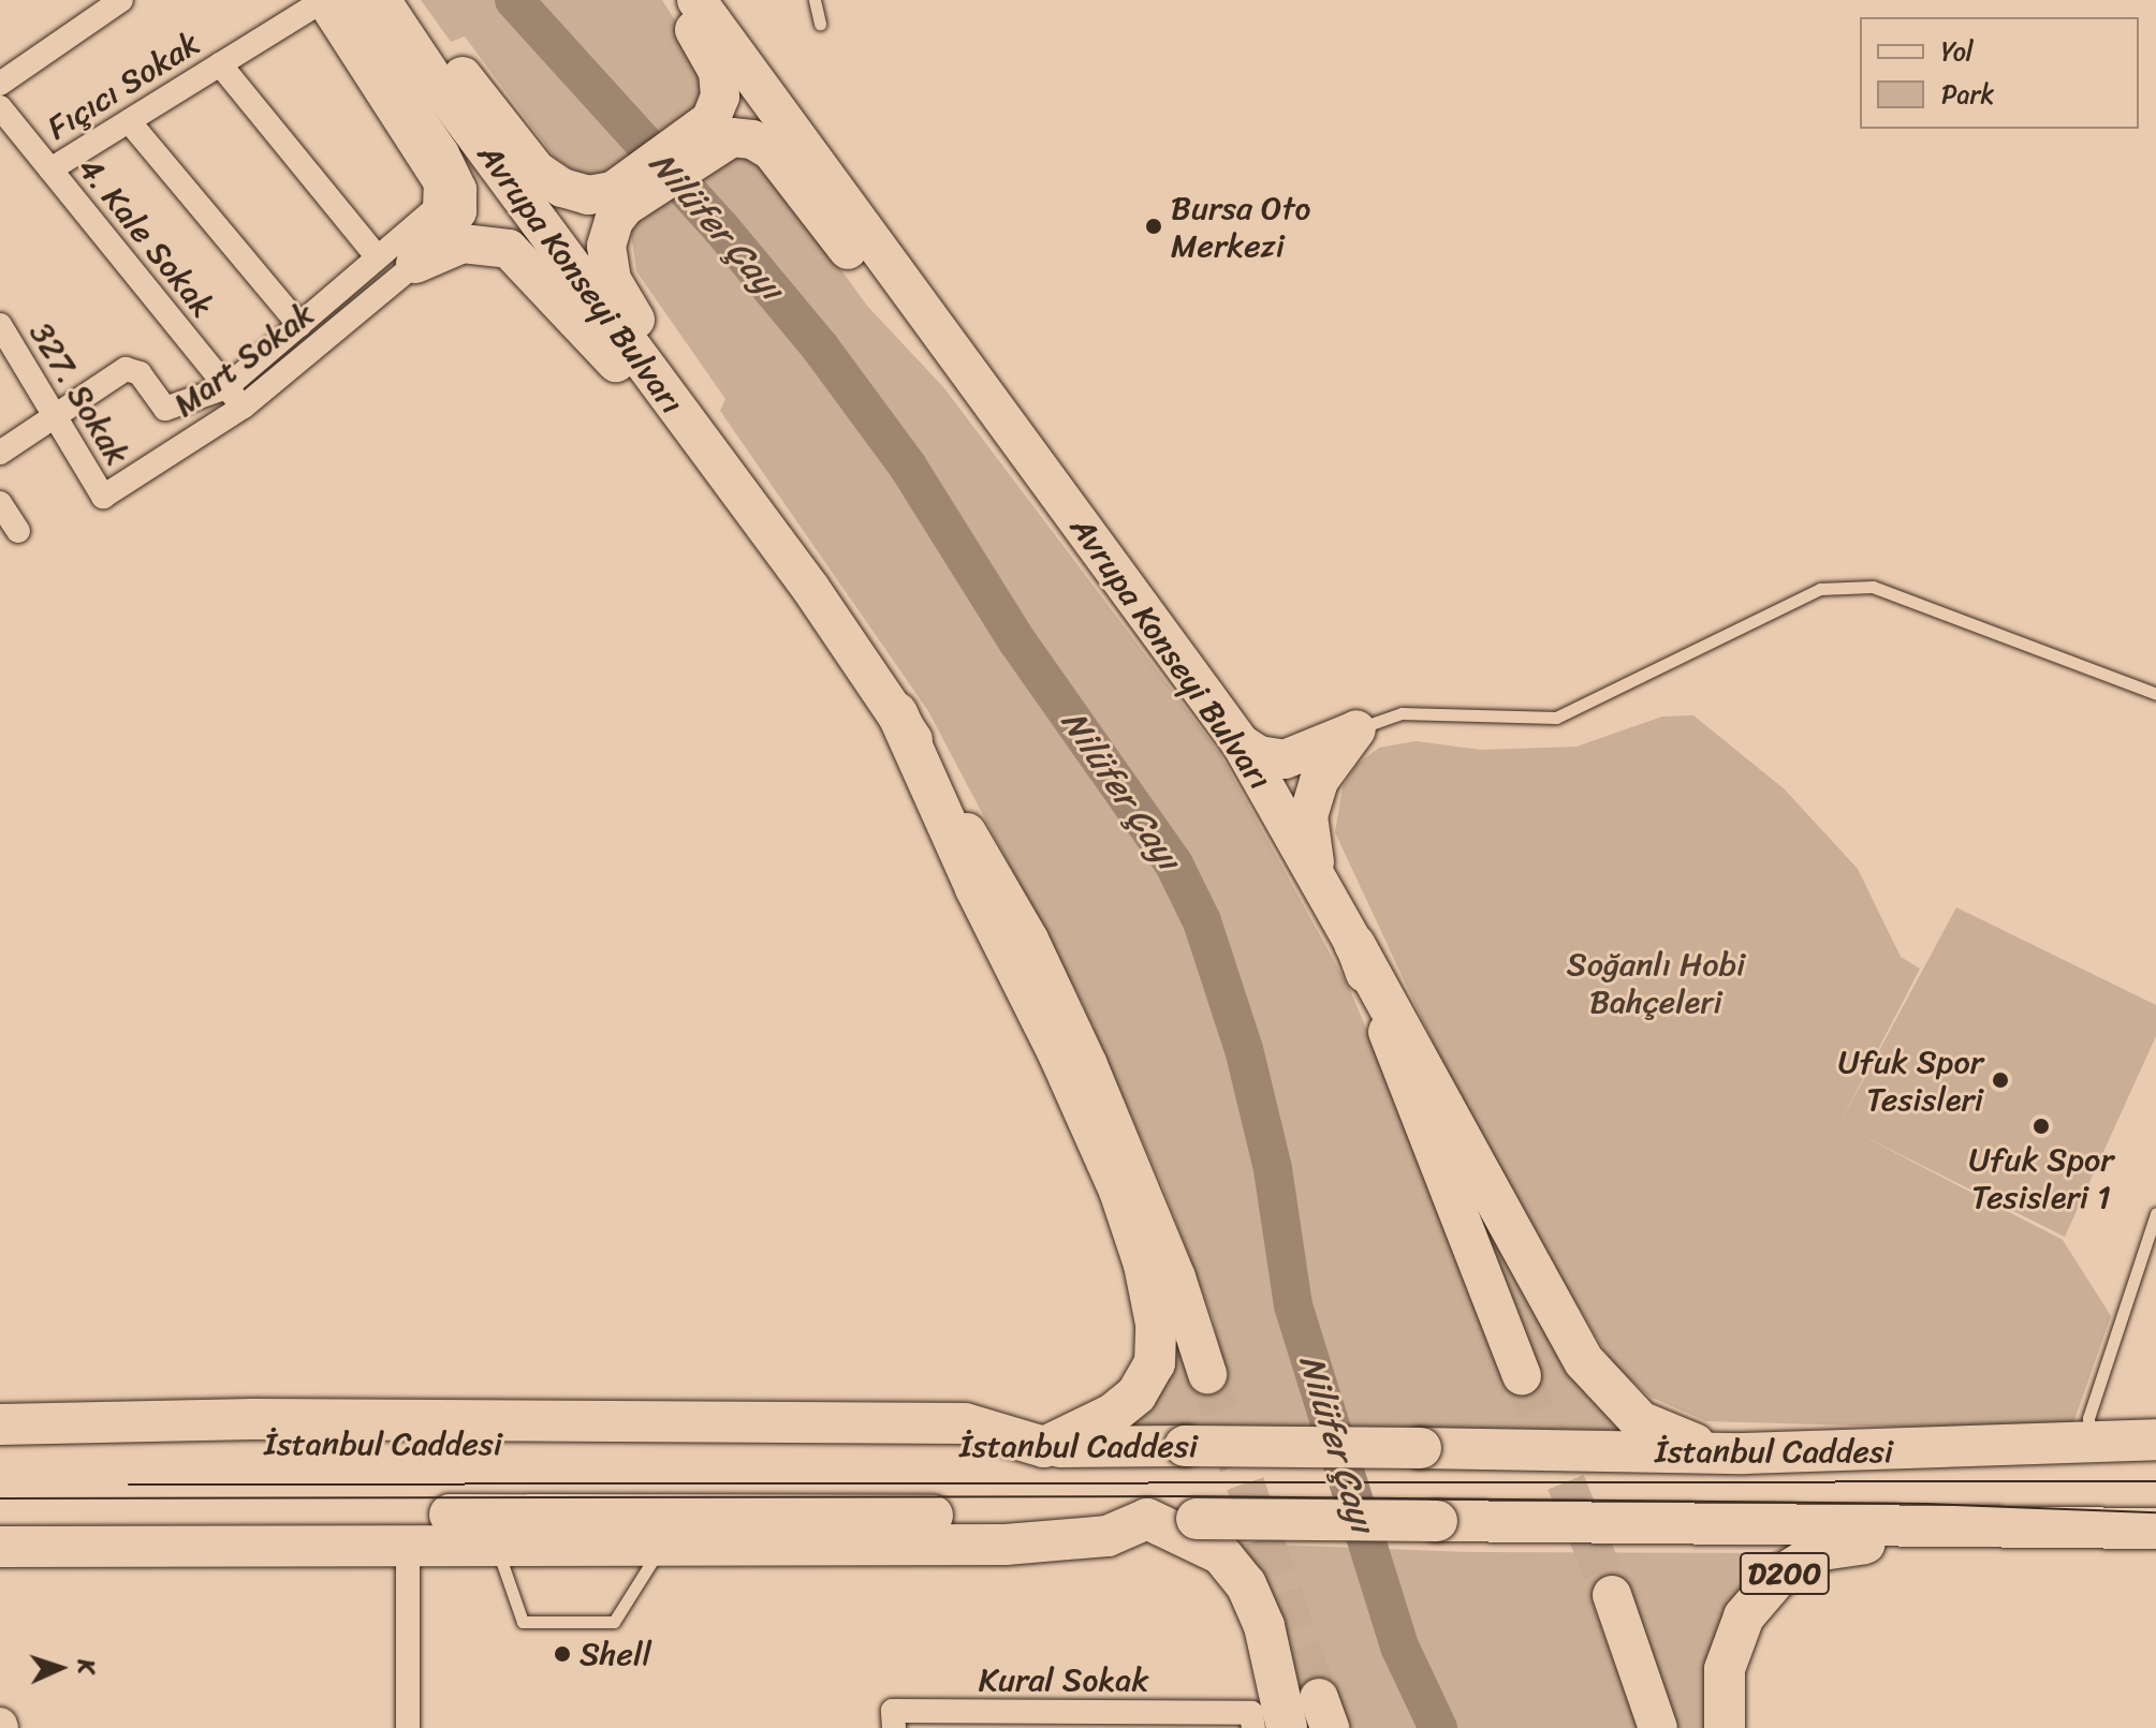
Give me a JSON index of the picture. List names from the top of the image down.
{
  "streets": {
    "highway": ["İstanbul Caddesi", "D200"],
    "main road": ["Avrupa Konseyi Bulvarı"],
    "street": [
      "Fıçıcı Sokak",
      "4. Kale Sokak",
      "Mart Sokak",
      "327. Sokak",
      "Kural Sokak"
    ]
  },
  "crossings": [
    ["Fıçıcı Sokak", "4. Kale Sokak"],
    ["4. Kale Sokak", "Mart Sokak"],
    ["Mart Sokak", "327. Sokak"]
  ],
  "water": ["Nilüfer Çayı"],
  "parks": ["Soğanlı Hobi Bahçeleri"],
  "places": [
    "Bursa Oto Merkezi",
    "Ufuk Spor Tesisleri",
    "Ufuk Spor Tesisleri 1",
    "Shell"
  ],
  "legend": ["Yol", "Park"],
  "north": "right"
}
